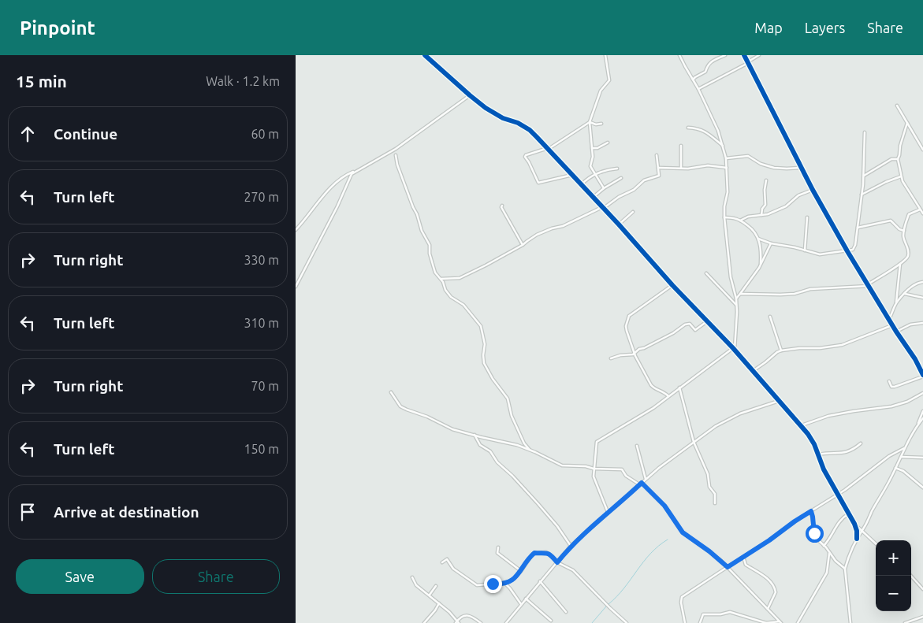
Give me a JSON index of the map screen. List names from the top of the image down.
{
  "page": {
    "header": "Pinpoint",
    "nav": ["Map", "Layers", "Share"],
    "heading": ["15 min", "Walk · 1.2 km"],
    "list": [
      ["Continue", "60 m"],
      ["Turn left", "270 m"],
      ["Turn right", "330 m"],
      ["Turn left", "310 m"],
      ["Turn right", "70 m"],
      ["Turn left", "150 m"],
      "Arrive at destination"
    ],
    "map_buttons": ["+", "−"],
    "buttons": ["Save", "Share"]
  }
}
